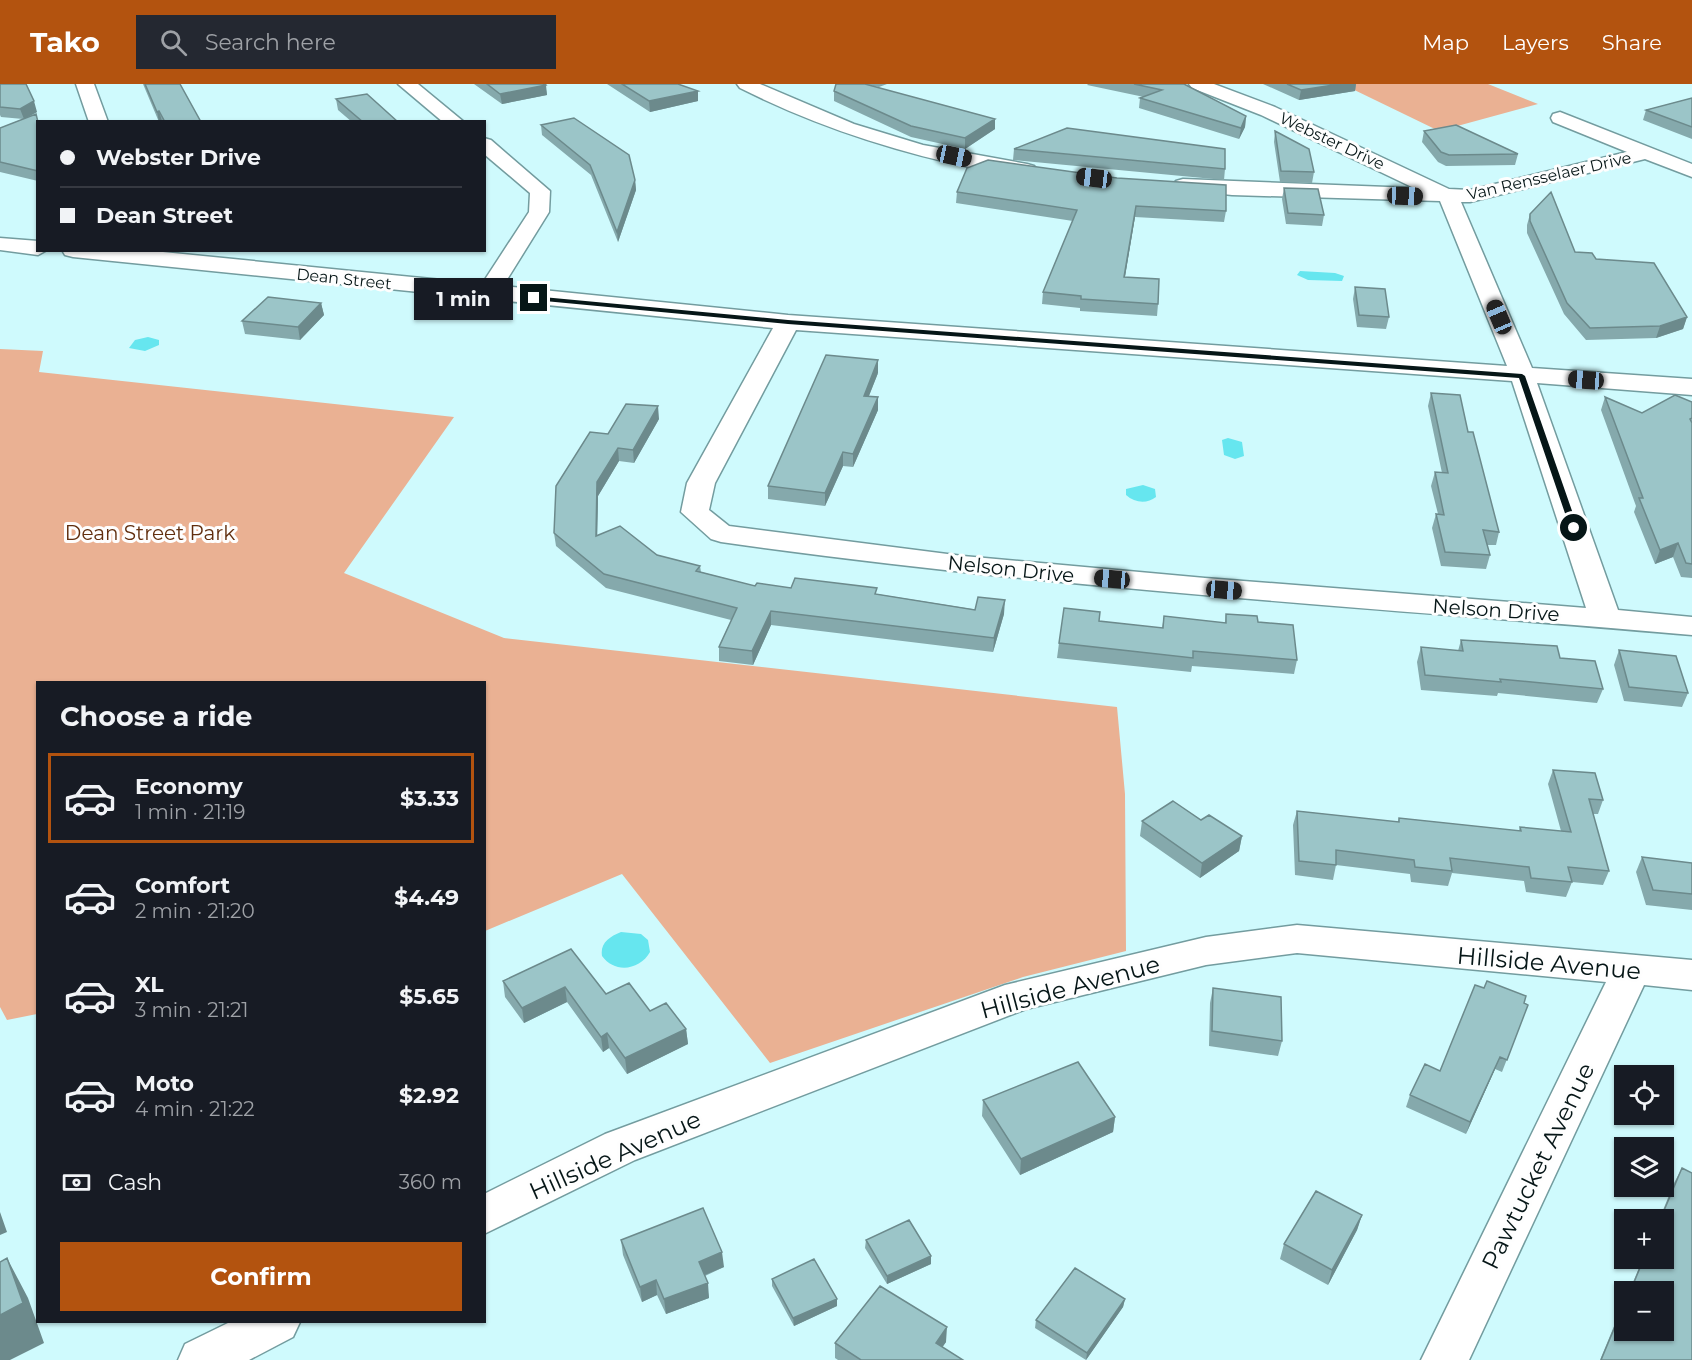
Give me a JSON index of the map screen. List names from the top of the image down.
{
  "streets": {
    "street": [
      "Webster Drive",
      "Van Rensselaer Drive",
      "Dean Street",
      "Nelson Drive",
      "Hillside Avenue",
      "Pawtucket Avenue"
    ]
  },
  "crossings": [
    ["Webster Drive", "Van Rensselaer Drive"],
    ["Dean Street", "Nelson Drive"],
    ["Hillside Avenue", "Pawtucket Avenue"]
  ],
  "parks": ["Dean Street Park"],
  "page": {
    "header": "Tako",
    "search": "Search here",
    "nav": ["Map", "Layers", "Share"],
    "banner": ["Webster Drive", "Dean Street"],
    "bubble": "1 min",
    "heading": "Choose a ride",
    "list": [
      {
        "name": "Economy",
        "note": "1 min · 21:19",
        "value": "$3.33"
      },
      {
        "name": "Comfort",
        "note": "2 min · 21:20",
        "value": "$4.49"
      },
      {
        "name": "XL",
        "note": "3 min · 21:21",
        "value": "$5.65"
      },
      {
        "name": "Moto",
        "note": "4 min · 21:22",
        "value": "$2.92"
      }
    ],
    "map_buttons": ["+", "−"],
    "pay": ["Cash", "360 m"],
    "buttons": "Confirm"
  }
}
